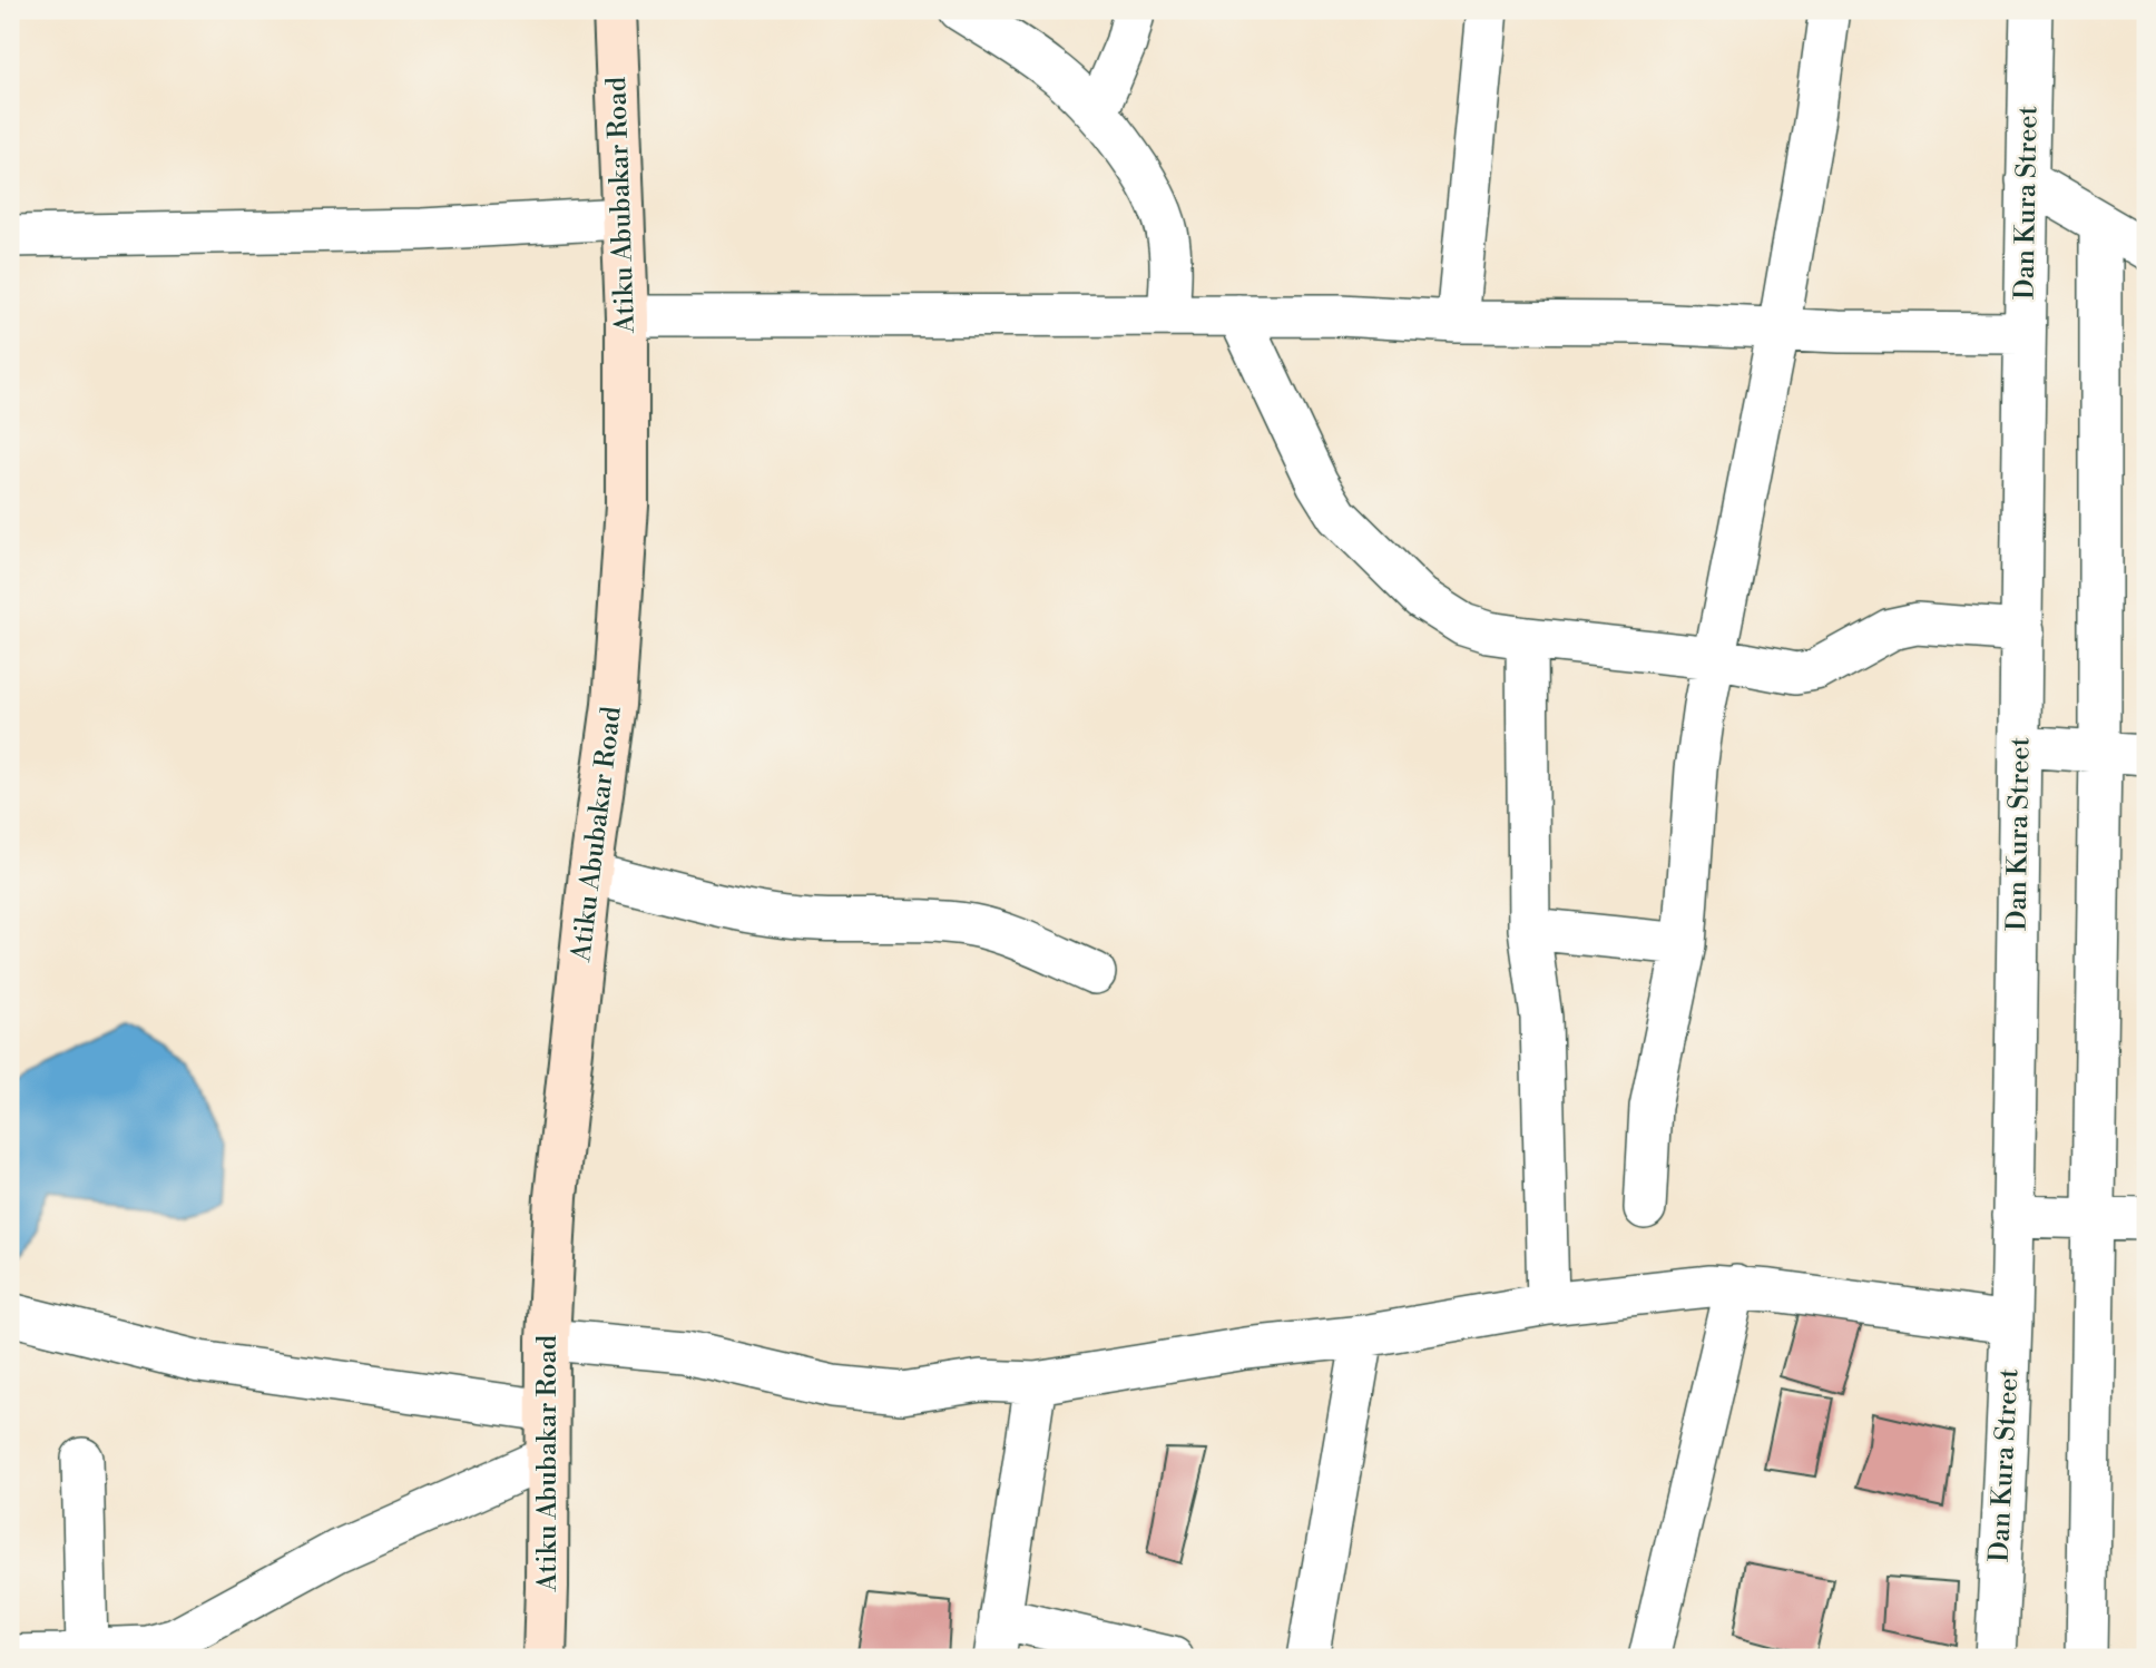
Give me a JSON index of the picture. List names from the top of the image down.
{
  "streets": {
    "street": ["Dan Kura Street", "Atiku Abubakar Road"]
  }
}
